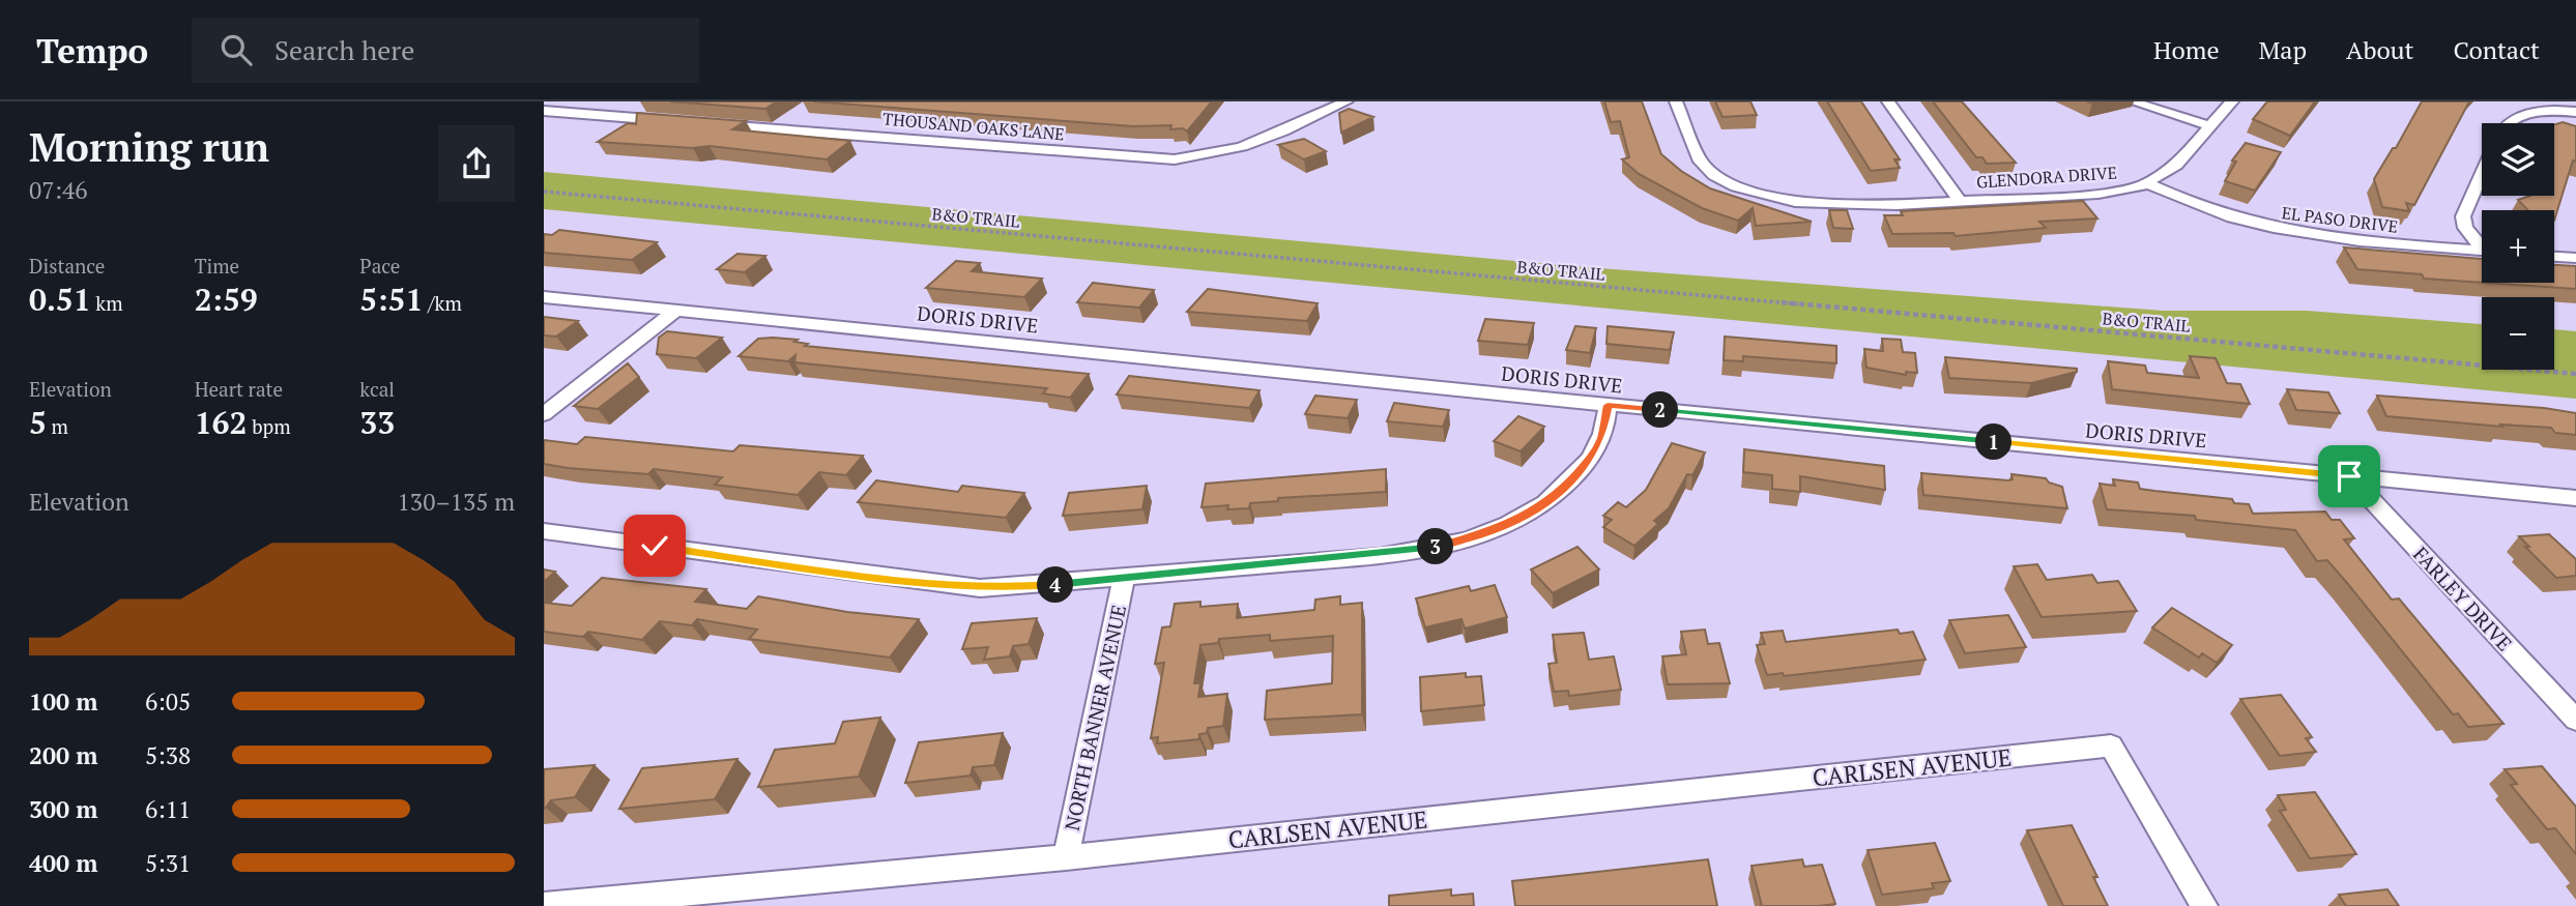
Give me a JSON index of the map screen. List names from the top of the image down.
{
  "streets": {
    "street": [
      "THOUSAND OAKS LANE",
      "GLENDORA DRIVE",
      "EL PASO DRIVE",
      "DORIS DRIVE",
      "FARLEY DRIVE",
      "NORTH BANNER AVENUE",
      "CARLSEN AVENUE"
    ],
    "path": ["B&O TRAIL"]
  },
  "crossings": [
    ["GLENDORA DRIVE", "EL PASO DRIVE"],
    ["DORIS DRIVE", "FARLEY DRIVE"],
    ["NORTH BANNER AVENUE", "CARLSEN AVENUE"]
  ],
  "page": {
    "header": "Tempo",
    "search": "Search here",
    "nav": [
      "Home",
      "Map",
      "About",
      "Contact"
    ],
    "heading": ["Morning run", "07:46"],
    "map_buttons": ["+", "−"],
    "stats": [
      ["Distance", "0.51 km"],
      ["Time", "2:59"],
      ["Pace", "5:51 /km"],
      ["Elevation", "5 m"],
      ["Heart rate", "162 bpm"],
      ["kcal", "33"]
    ],
    "pins": [
      "2",
      "1",
      "3",
      "4"
    ],
    "chart": ["Elevation", "130–135 m"],
    "list": [
      {
        "name": "100 m",
        "note": "6:05"
      },
      {
        "name": "200 m",
        "note": "5:38"
      },
      {
        "name": "300 m",
        "note": "6:11"
      },
      {
        "name": "400 m",
        "note": "5:31"
      }
    ]
  }
}
